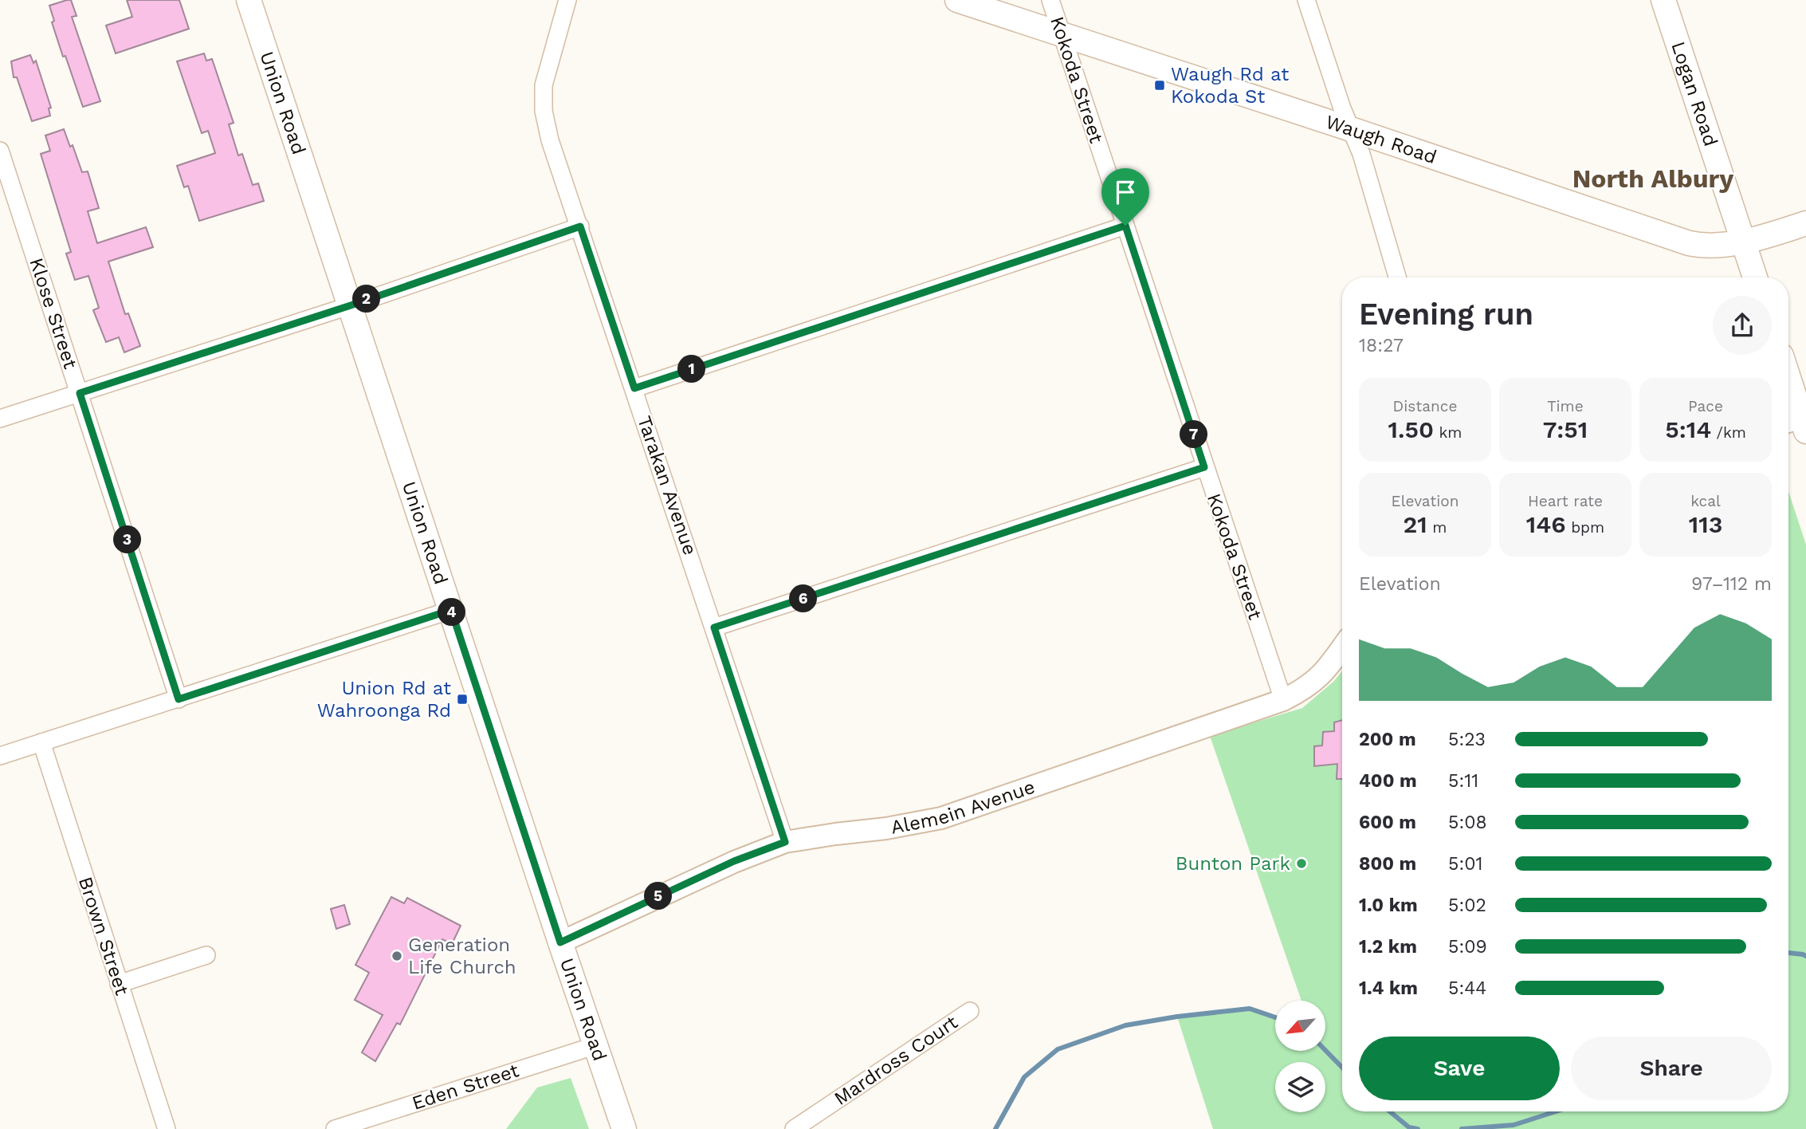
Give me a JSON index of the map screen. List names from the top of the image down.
{
  "streets": {
    "main road": ["Logan Road", "Union Road", "Waugh Road"],
    "street": [
      "Kokoda Street",
      "Klose Street",
      "Tarakan Avenue",
      "Alemein Avenue",
      "Brown Street",
      "Mardross Court",
      "Eden Street"
    ]
  },
  "crossings": [
    ["Kokoda Street", "Waugh Road"],
    ["Kokoda Street", "Alemein Avenue"],
    ["Logan Road", "Waugh Road"],
    ["Union Road", "Alemein Avenue"],
    ["Union Road", "Eden Street"],
    ["Tarakan Avenue", "Alemein Avenue"]
  ],
  "districts": ["North Albury"],
  "places": {
    "transit": ["Waugh Rd at Kokoda St", "Union Rd at Wahroonga Rd"],
    "other": ["Bunton Park", "Generation Life Church"]
  },
  "north": "bottom left",
  "page": {
    "heading": ["Evening run", "18:27"],
    "pins": [
      "2",
      "1",
      "7",
      "3",
      "6",
      "4",
      "5"
    ],
    "stats": [
      ["Distance", "1.50 km"],
      ["Time", "7:51"],
      ["Pace", "5:14 /km"],
      ["Elevation", "21 m"],
      ["Heart rate", "146 bpm"],
      ["kcal", "113"]
    ],
    "chart": ["Elevation", "97–112 m"],
    "list": [
      {
        "name": "200 m",
        "note": "5:23"
      },
      {
        "name": "400 m",
        "note": "5:11"
      },
      {
        "name": "600 m",
        "note": "5:08"
      },
      {
        "name": "800 m",
        "note": "5:01"
      },
      {
        "name": "1.0 km",
        "note": "5:02"
      },
      {
        "name": "1.2 km",
        "note": "5:09"
      },
      {
        "name": "1.4 km",
        "note": "5:44"
      }
    ],
    "buttons": ["Save", "Share"]
  }
}
